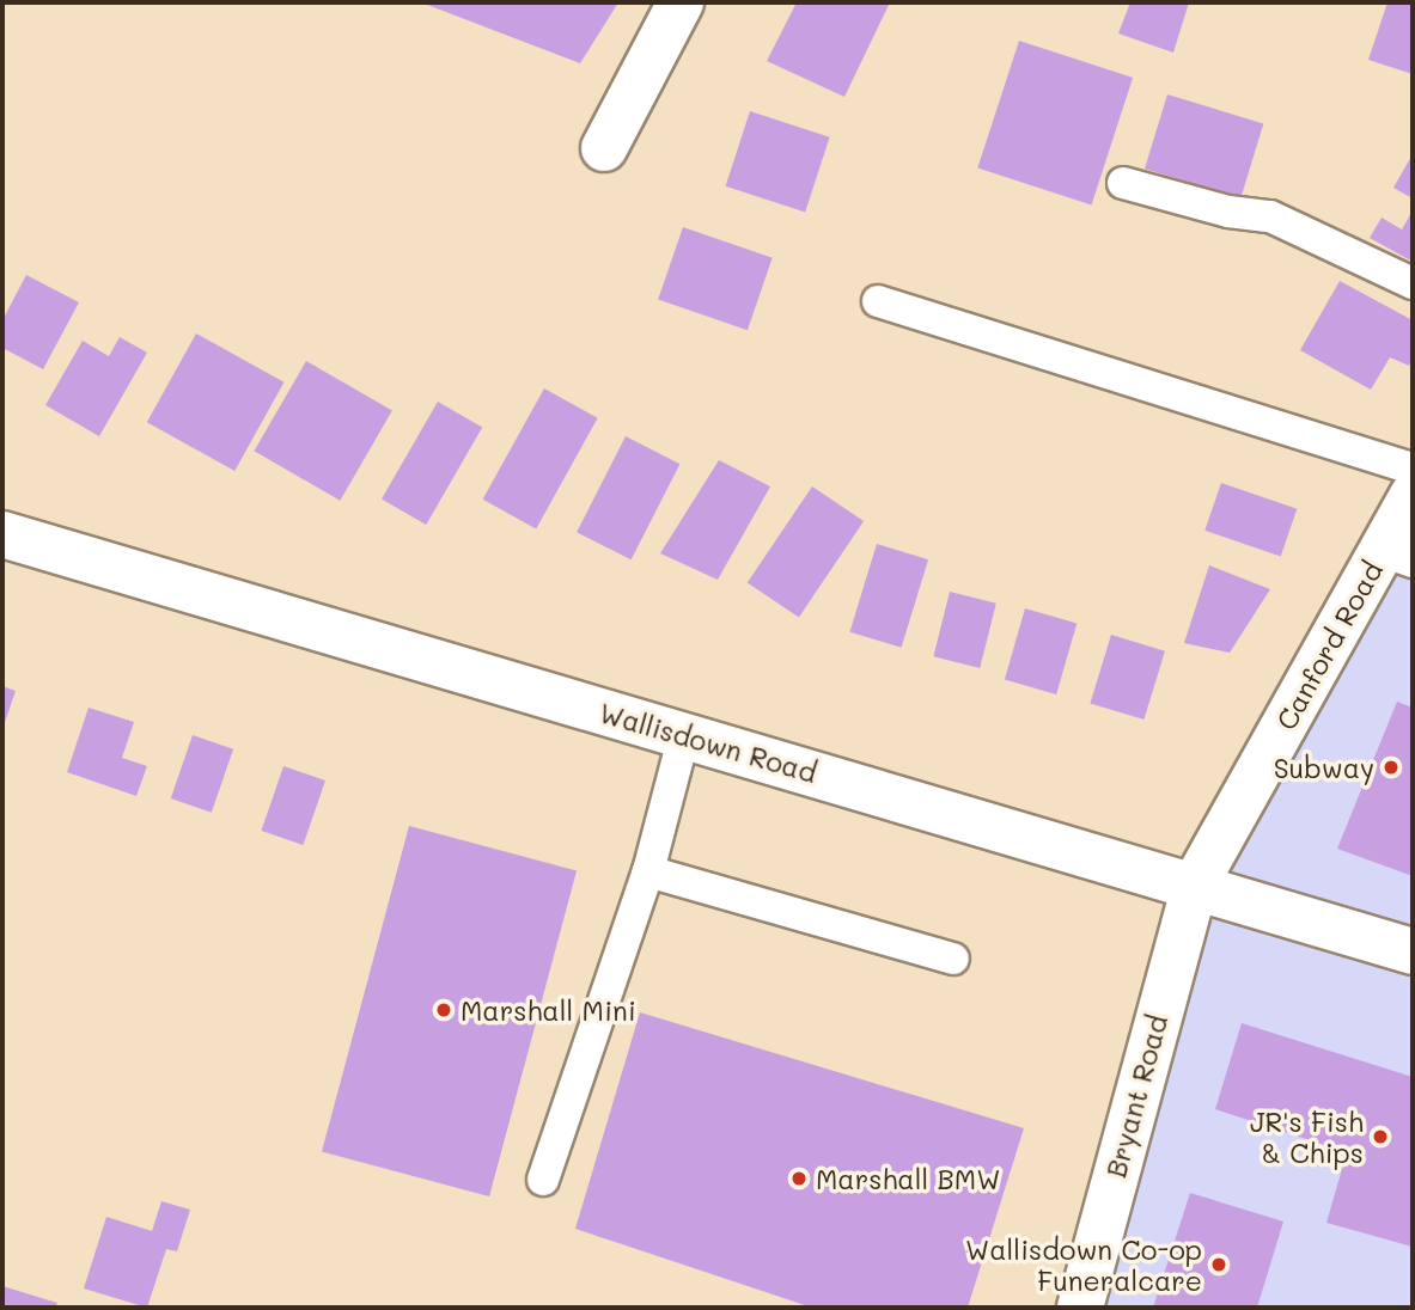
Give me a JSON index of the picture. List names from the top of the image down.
{
  "streets": {
    "main road": ["Canford Road", "Wallisdown Road", "Bryant Road"]
  },
  "crossings": [
    ["Canford Road", "Wallisdown Road"],
    ["Canford Road", "Bryant Road"],
    ["Wallisdown Road", "Bryant Road"]
  ],
  "places": [
    "Subway",
    "Marshall Mini",
    "JR's Fish & Chips",
    "Marshall BMW",
    "Wallisdown Co-op Funeralcare"
  ]
}
